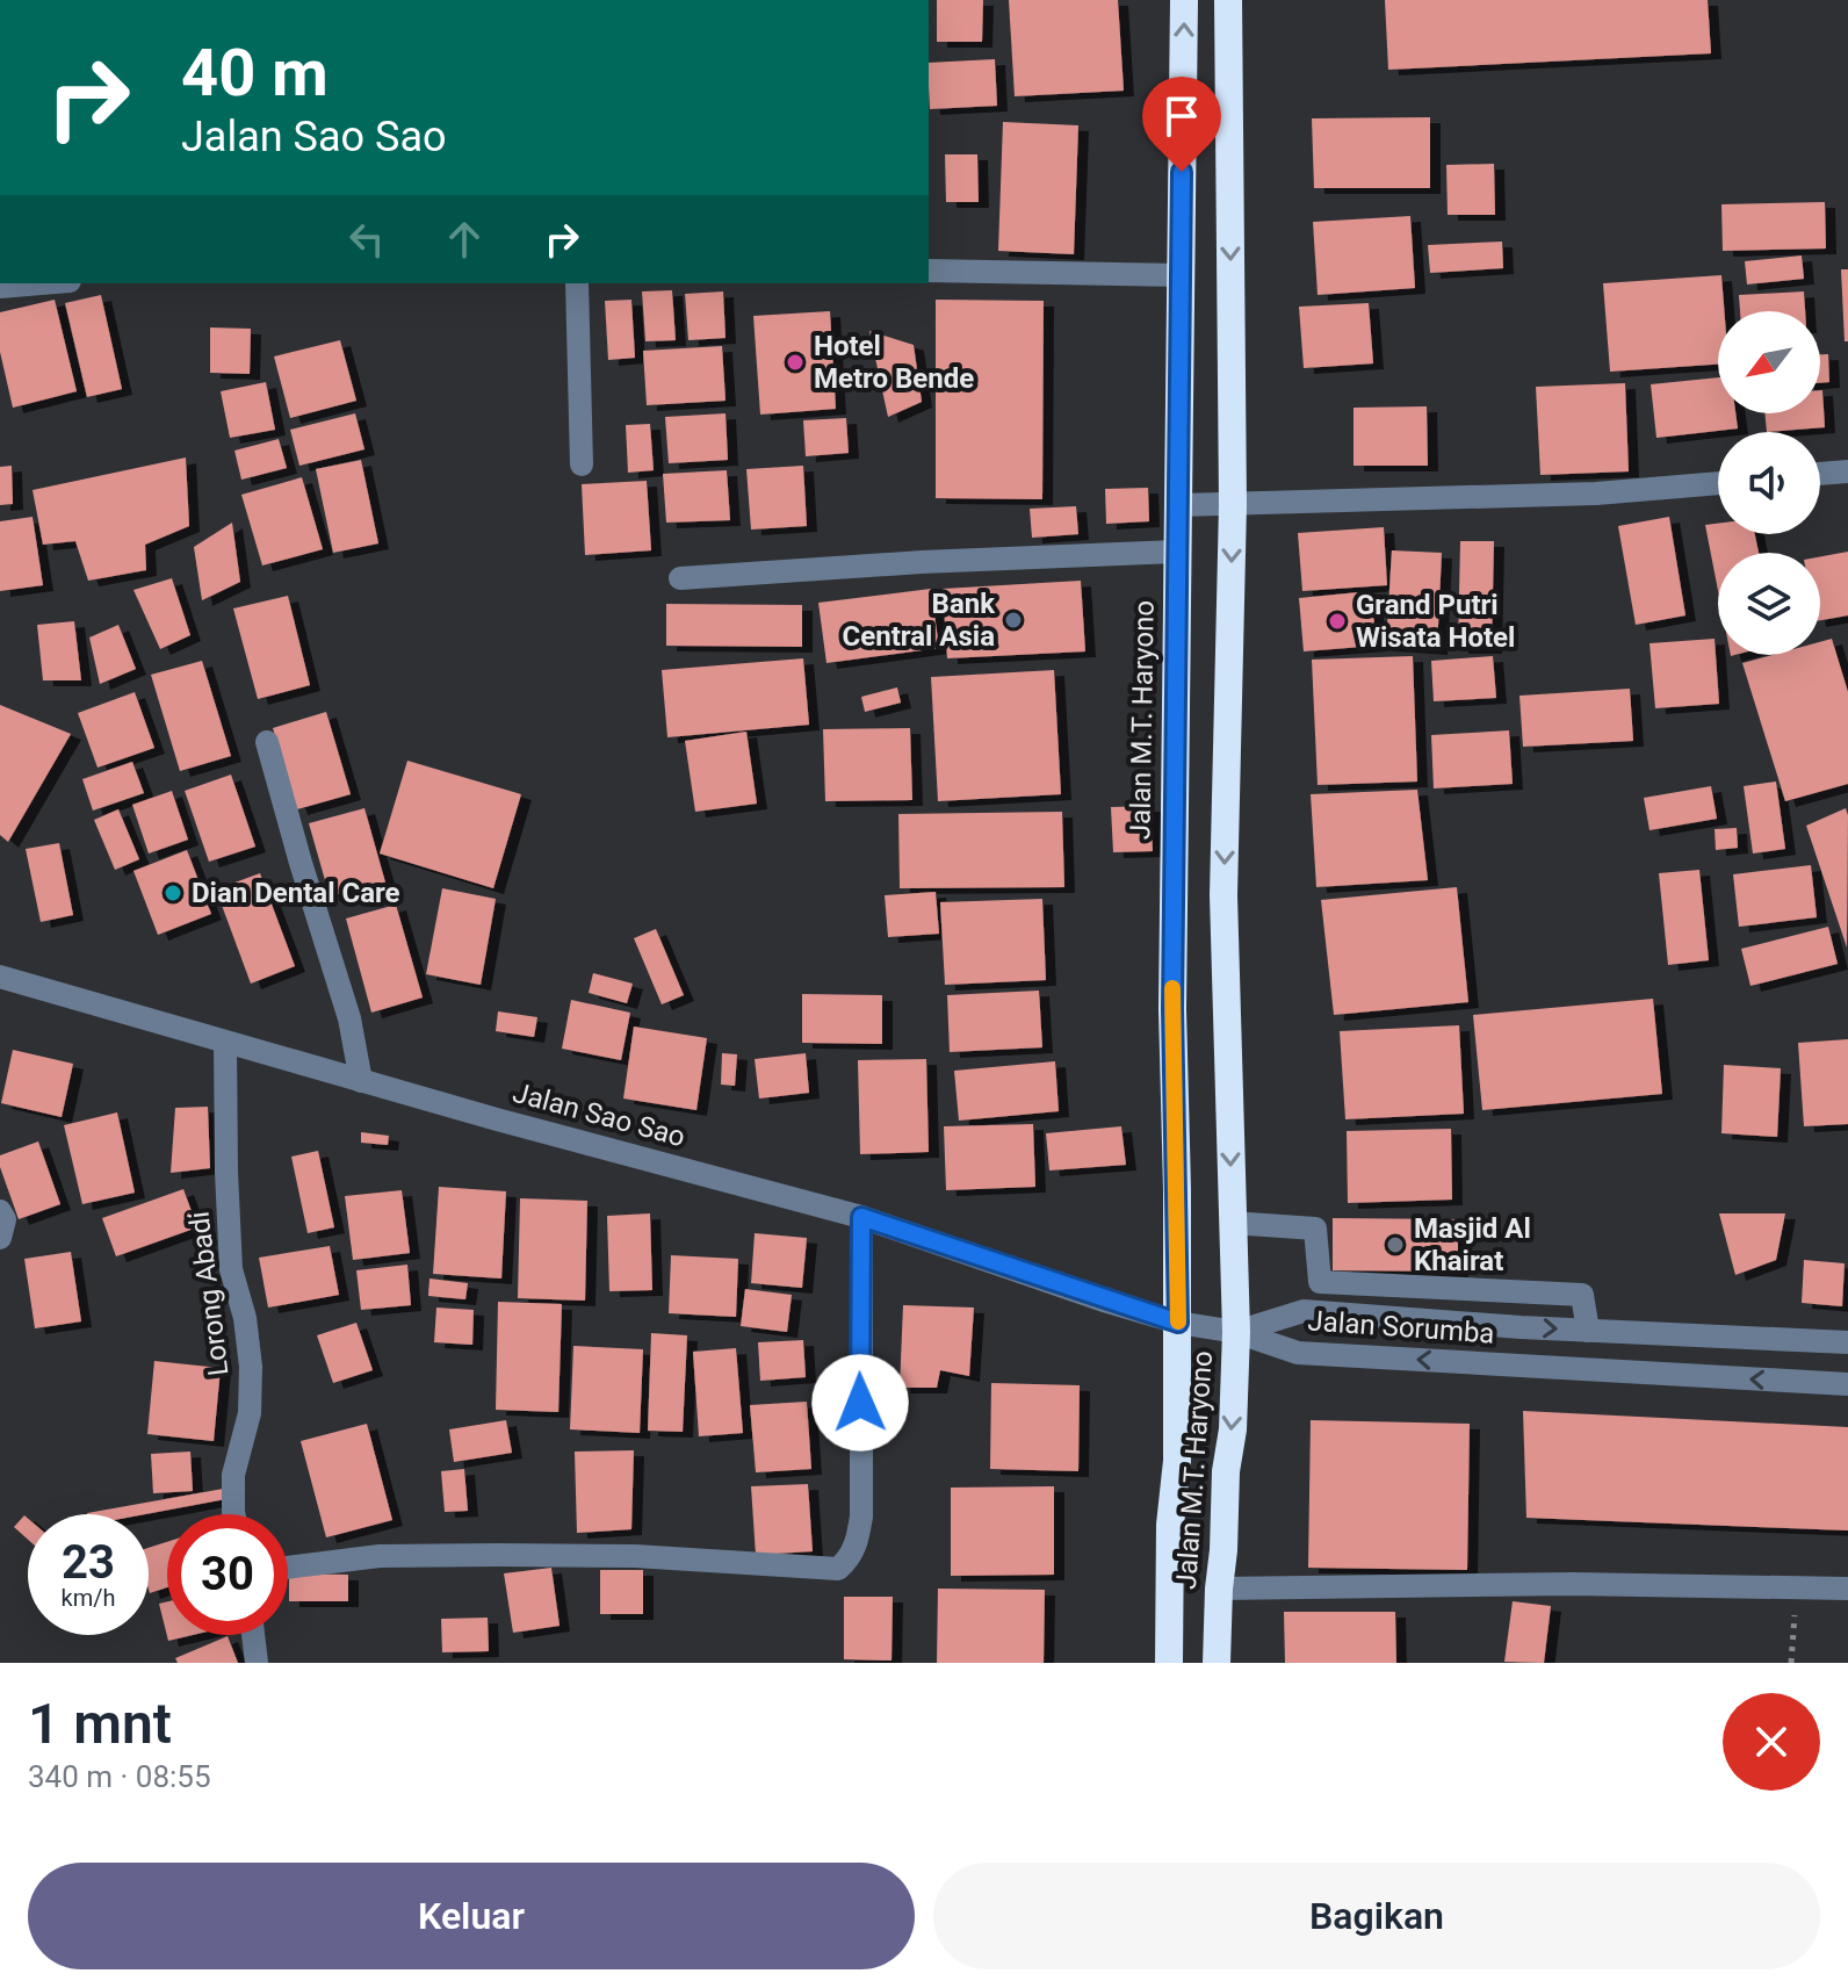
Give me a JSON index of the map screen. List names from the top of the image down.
{
  "streets": {
    "highway": ["Jalan M.T. Haryono"],
    "street": ["Jalan Sao Sao", "Lorong Abadi", "Jalan Sorumba"]
  },
  "crossings": [
    ["Jalan M.T. Haryono", "Jalan Sao Sao"],
    ["Jalan M.T. Haryono", "Jalan Sorumba"],
    ["Jalan Sao Sao", "Lorong Abadi"],
    ["Jalan Sao Sao", "Jalan Sorumba"]
  ],
  "places": [
    "Hotel Metro Bende",
    "Bank Central Asia",
    "Grand Putri Wisata Hotel",
    "Dian Dental Care",
    "Masjid Al Khairat"
  ],
  "north": "bottom left",
  "page": {
    "turn": ["40 m", "Jalan Sao Sao"],
    "speed": "23 km/h",
    "limit": "30",
    "heading": ["1 mnt", "340 m · 08:55"],
    "buttons": ["Keluar", "Bagikan"]
  }
}
